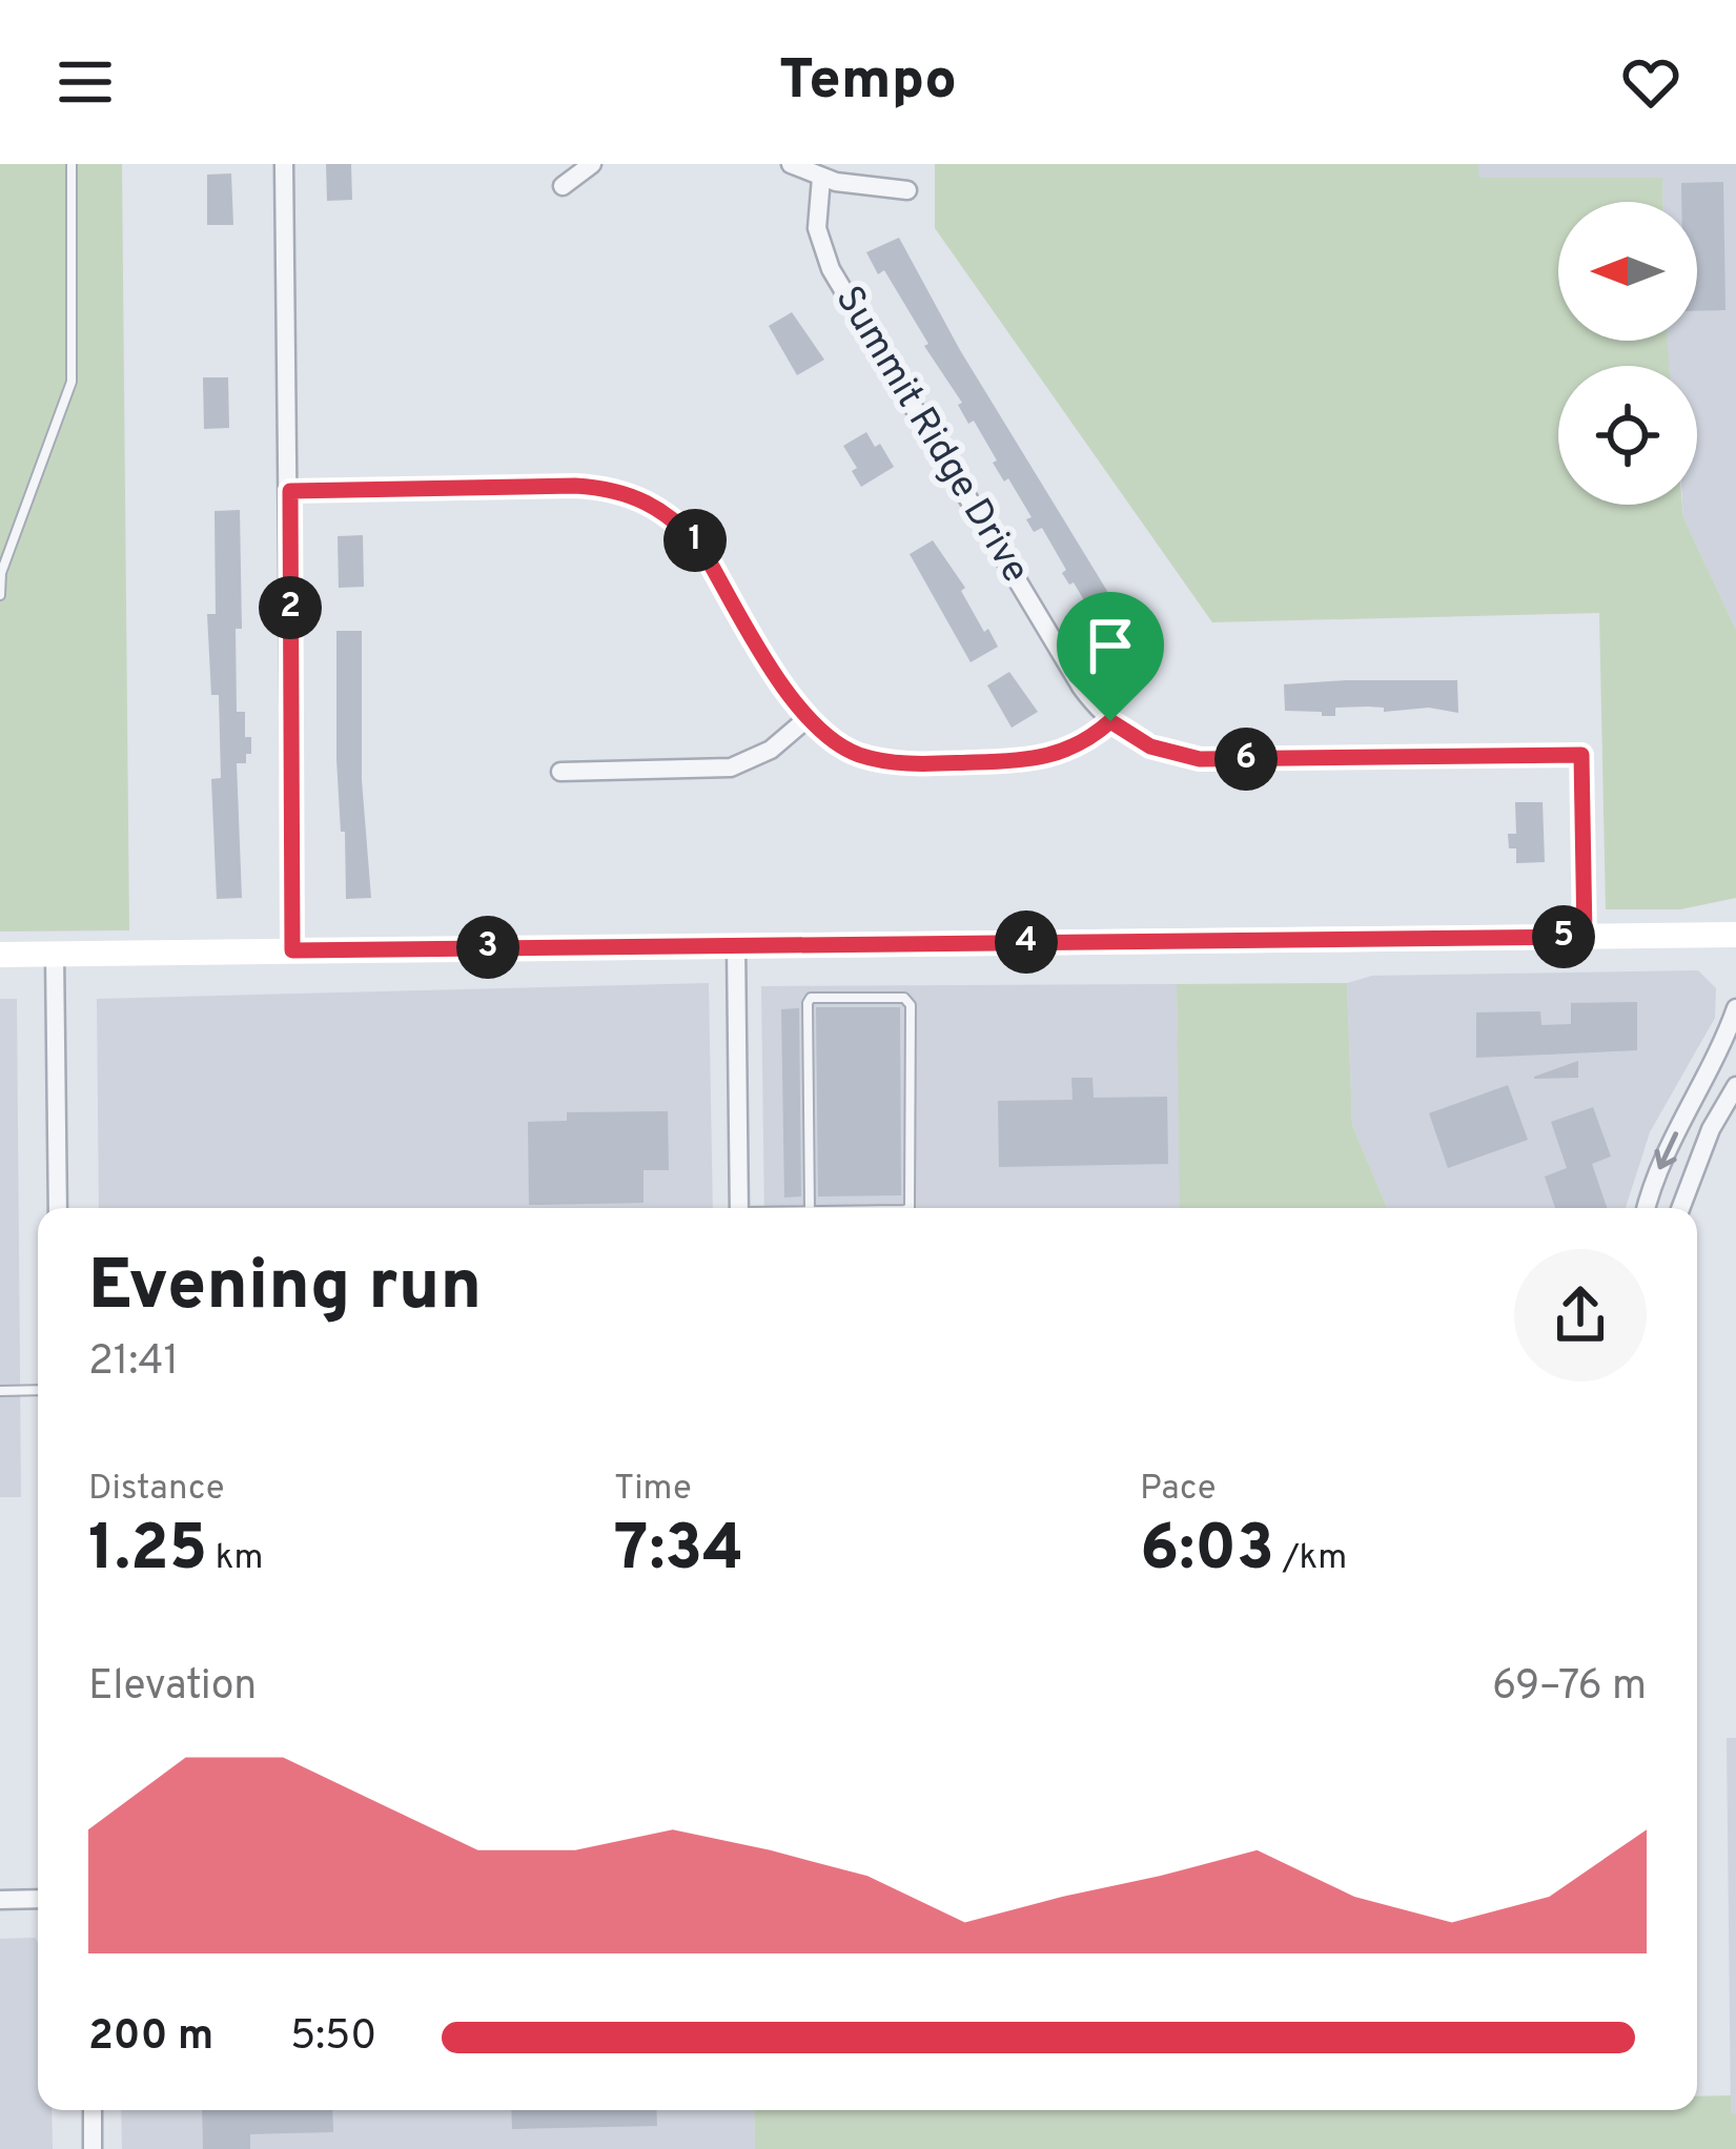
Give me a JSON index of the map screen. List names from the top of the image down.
{
  "streets": {
    "street": ["Summit Ridge Drive"]
  },
  "north": "left",
  "page": {
    "header": "Tempo",
    "pins": [
      "1",
      "2",
      "6",
      "5",
      "4",
      "3"
    ],
    "heading": ["Evening run", "21:41"],
    "stats": [
      ["Distance", "1.25 km"],
      ["Time", "7:34"],
      ["Pace", "6:03 /km"]
    ],
    "chart": ["Elevation", "69–76 m"],
    "list": [
      {
        "name": "200 m",
        "note": "5:50"
      }
    ]
  }
}
